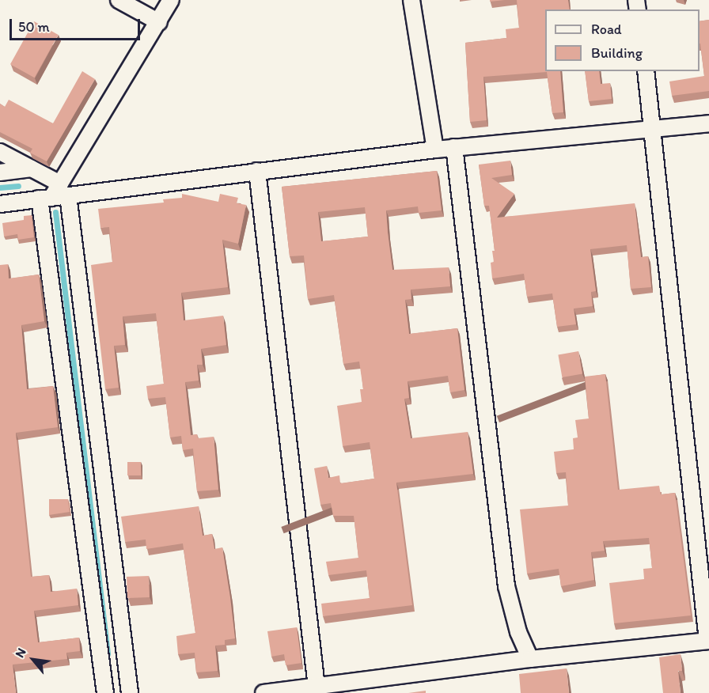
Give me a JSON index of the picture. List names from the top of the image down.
{
  "legend": ["Road", "Building"],
  "scale_bar": "50 m",
  "north": "top left"
}
